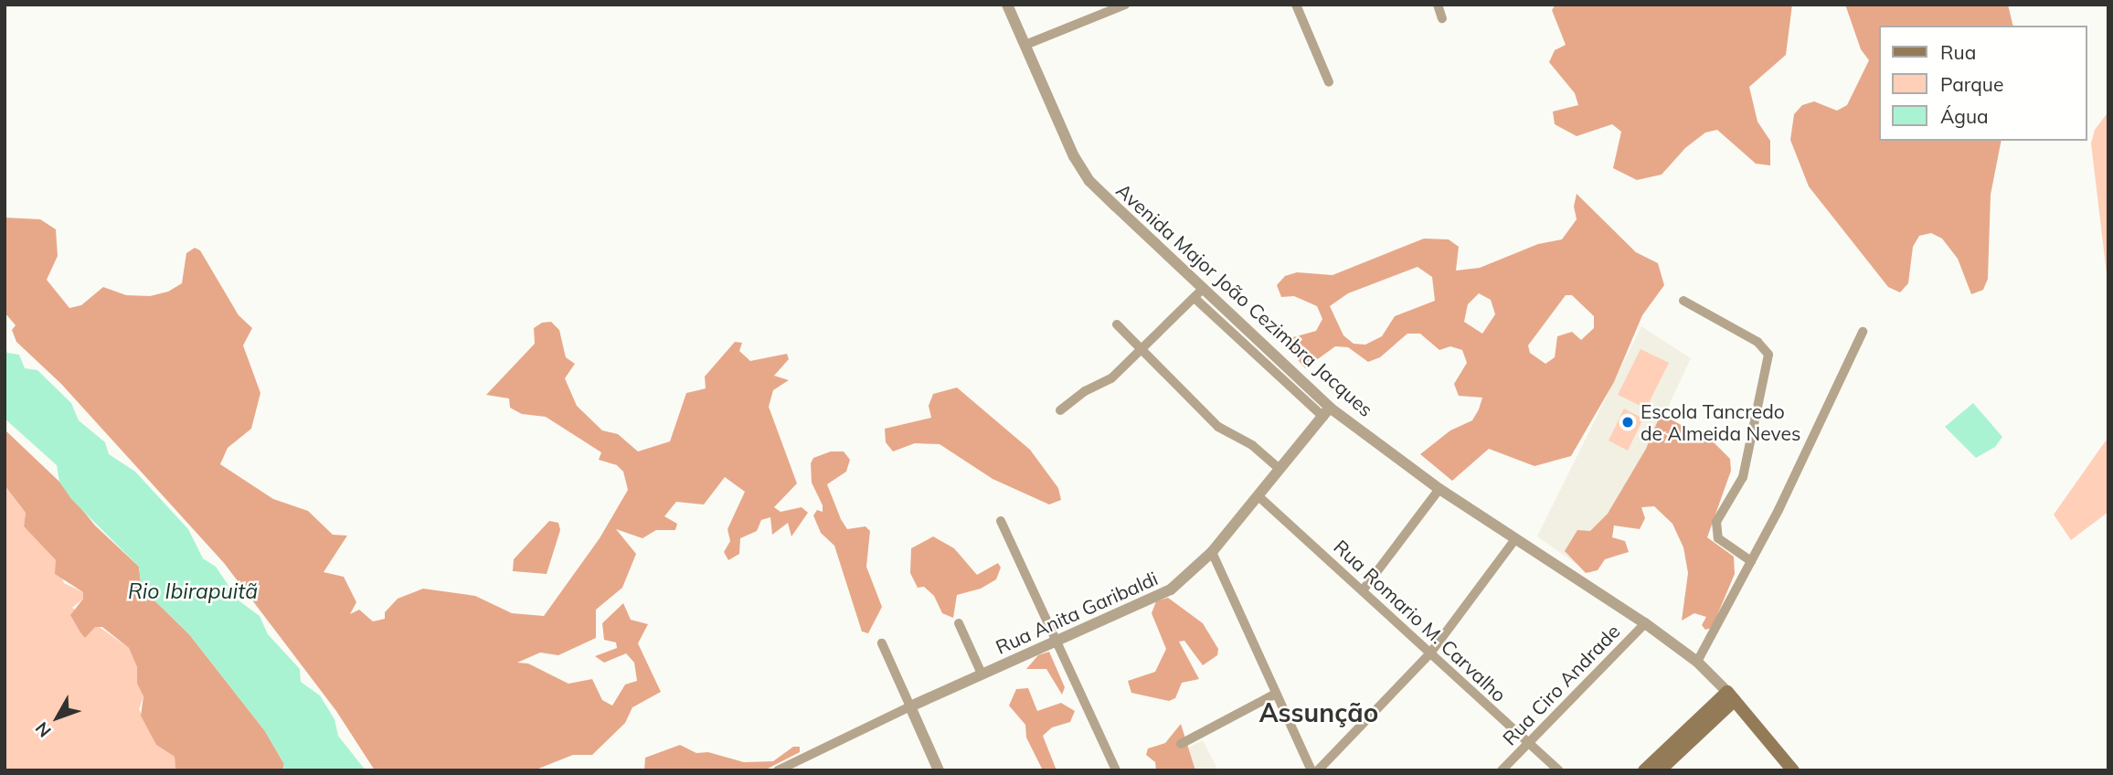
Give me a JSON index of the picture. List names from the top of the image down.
{
  "streets": {
    "street": [
      "Avenida Major João Cezimbra Jacques",
      "Rua Anita Garibaldi",
      "Rua Romario M. Carvalho",
      "Rua Ciro Andrade"
    ]
  },
  "crossings": [
    ["Avenida Major João Cezimbra Jacques", "Rua Anita Garibaldi"],
    ["Avenida Major João Cezimbra Jacques", "Rua Ciro Andrade"],
    ["Rua Anita Garibaldi", "Rua Romario M. Carvalho"],
    ["Rua Romario M. Carvalho", "Rua Ciro Andrade"]
  ],
  "districts": ["Assunção"],
  "water": ["Rio Ibirapuitã"],
  "places": ["Escola Tancredo de Almeida Neves"],
  "legend": ["Rua", "Parque", "Água"],
  "north": "bottom left"
}
